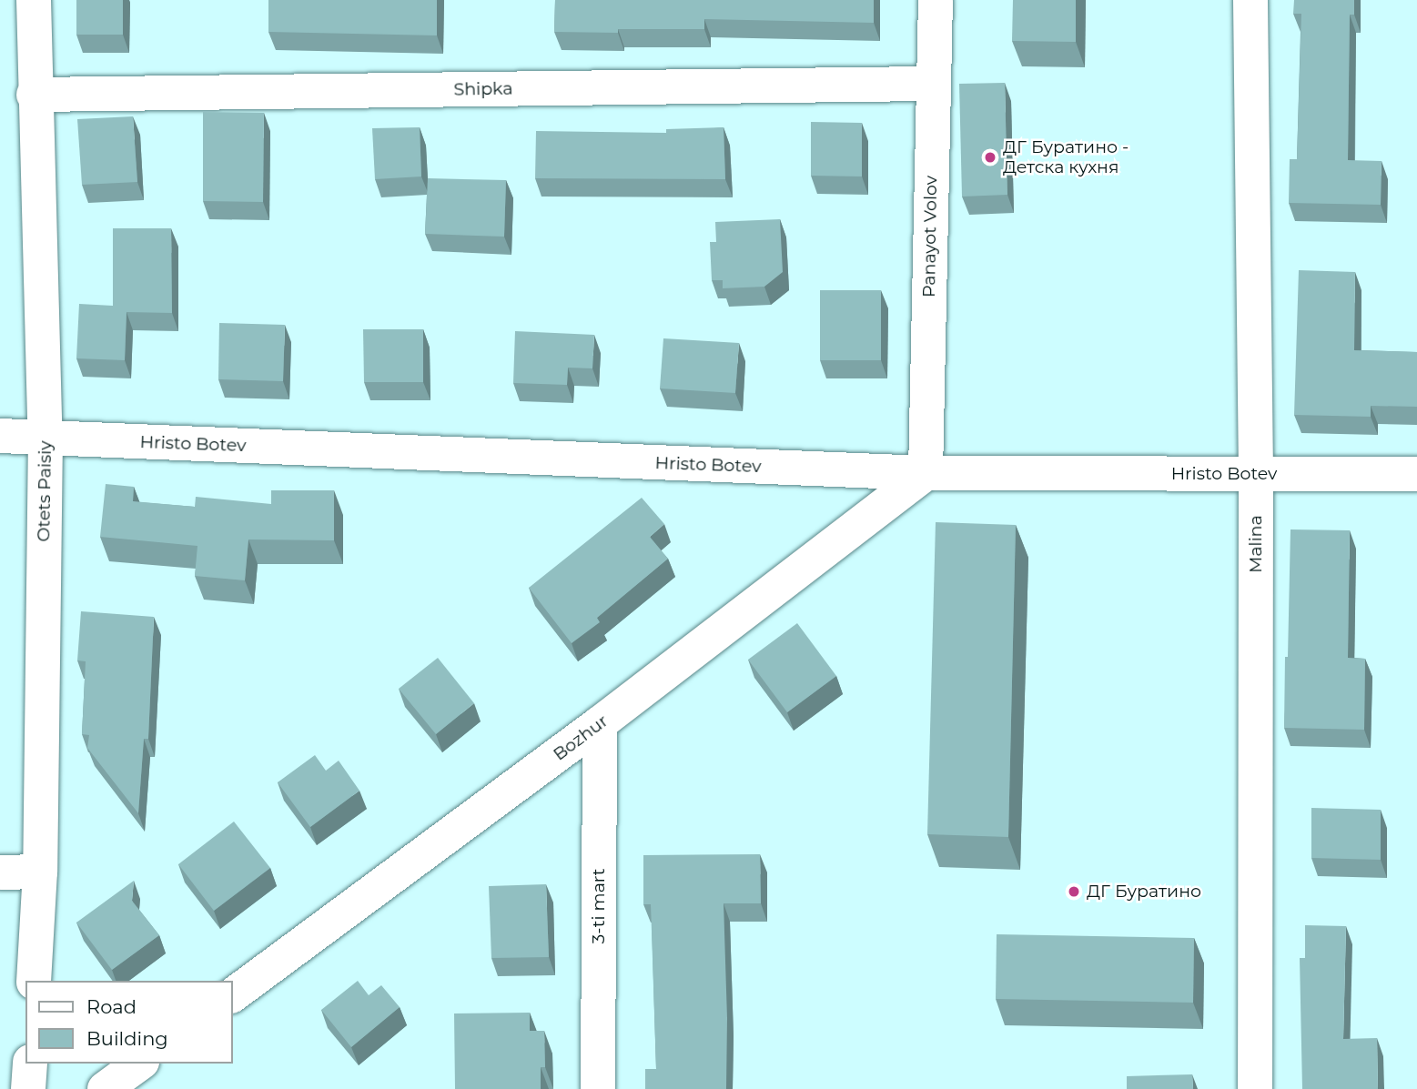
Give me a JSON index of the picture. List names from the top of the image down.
{
  "streets": {
    "street": [
      "Shipka",
      "Panayot Volov",
      "Hristo Botev",
      "Otets Paisiy",
      "Malina",
      "Bozhur",
      "3-ti mart"
    ]
  },
  "crossings": [
    ["Shipka", "Panayot Volov"],
    ["Shipka", "Otets Paisiy"],
    ["Panayot Volov", "Hristo Botev"],
    ["Panayot Volov", "Bozhur"],
    ["Hristo Botev", "Otets Paisiy"],
    ["Hristo Botev", "Malina"],
    ["Hristo Botev", "Bozhur"],
    ["Bozhur", "3-ti mart"]
  ],
  "places": ["ДГ Буратино - Детска кухня", "ДГ Буратино"],
  "legend": ["Road", "Building"]
}
